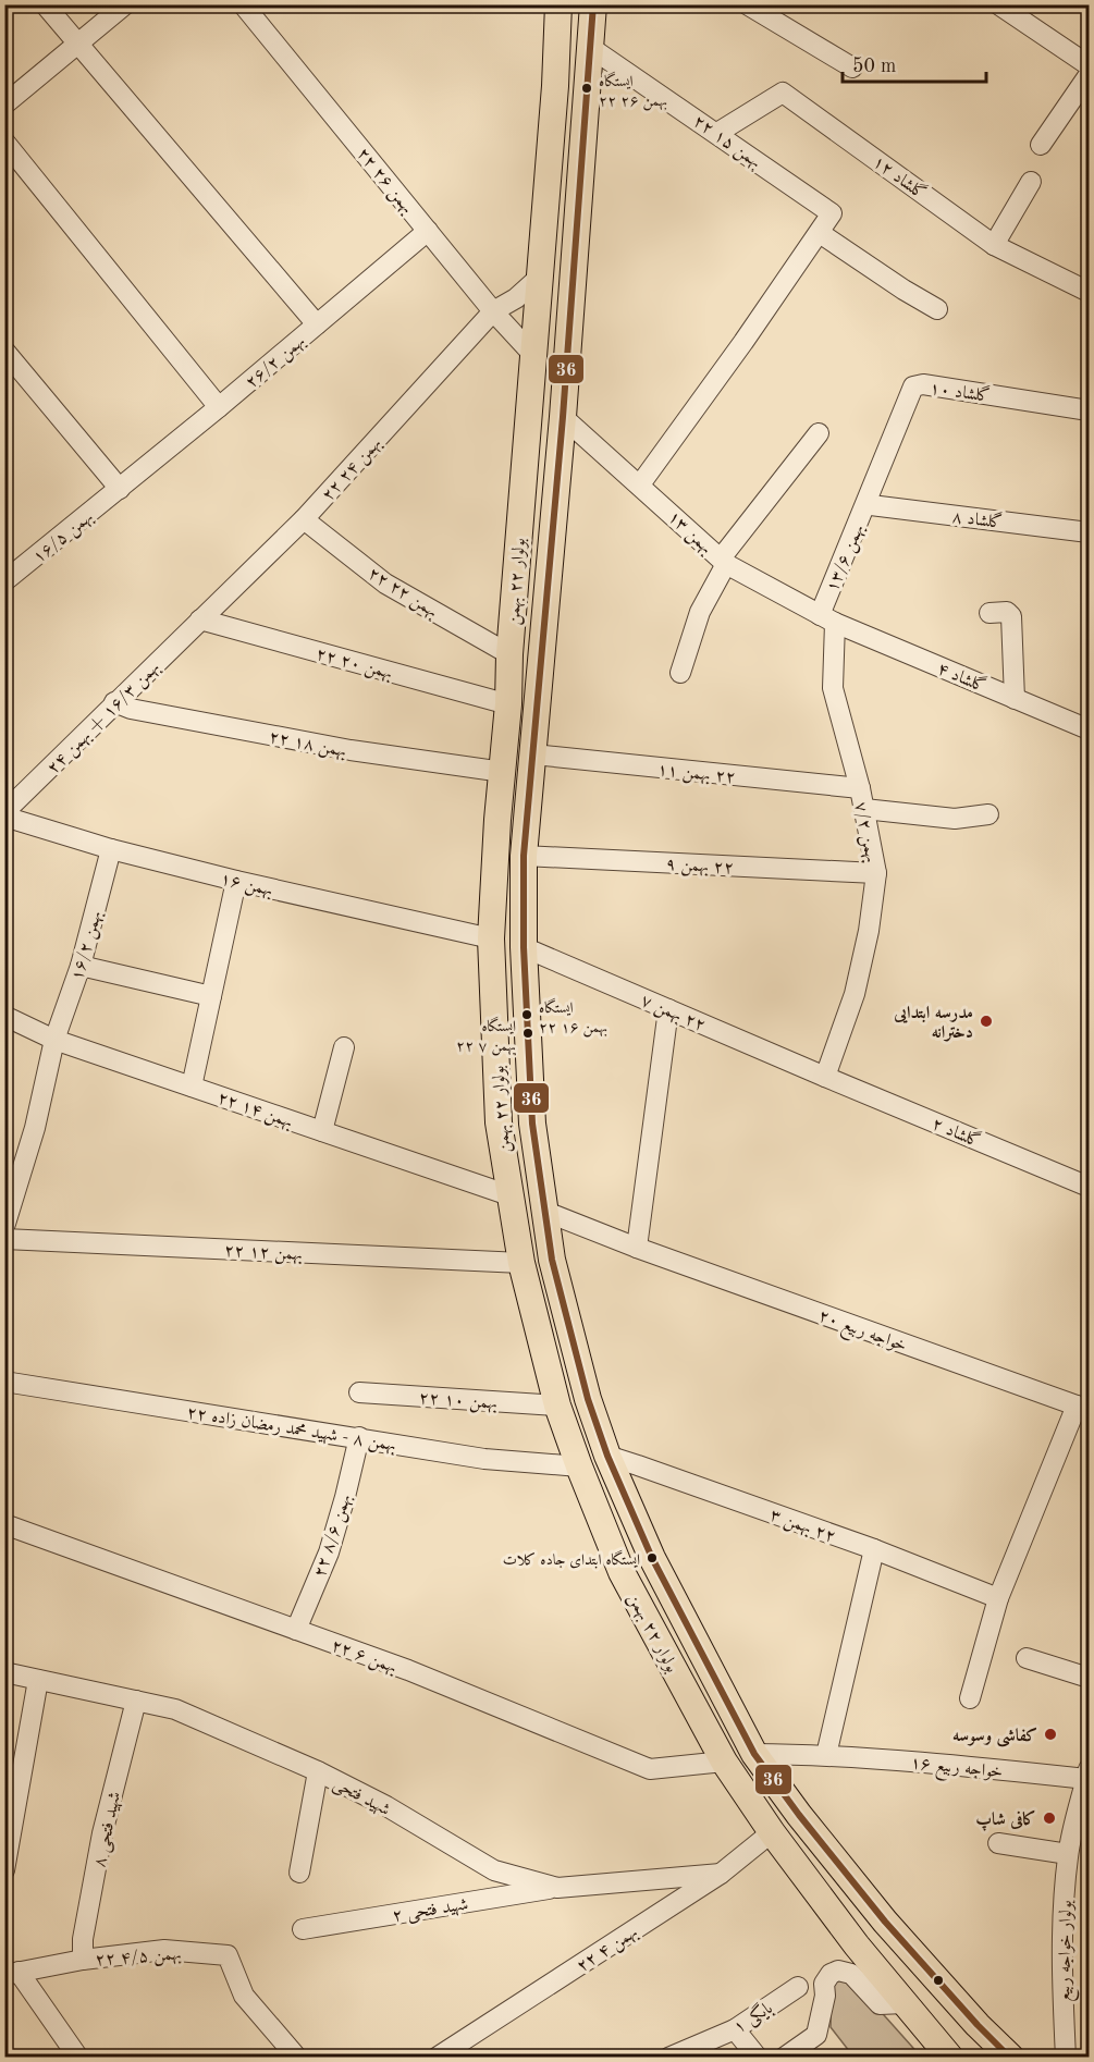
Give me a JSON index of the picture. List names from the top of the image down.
{
  "streets": {
    "main road": ["بولوار ۲۲ بهمن"],
    "street": [
      "۲۲ بهمن ۱۵",
      "گلشاد ۱۲",
      "۲۲ بهمن ۲۶",
      "بهمن ۲۶/۲",
      "گلشاد ۱۰",
      "۲۲ بهمن ۲۴",
      "گلشاد ۸",
      "بهمن ۱۳",
      "بهمن ۱۶/۵",
      "بهمن ۱۳/۶",
      "۲۲ بهمن ۲۲",
      "۲۲ بهمن ۲۰",
      "گلشاد ۴",
      "بهمن ۱۶/۳ + بهمن ۲۴",
      "۲۲ بهمن ۱۸",
      "٢٢ بهمن ١١",
      "بهمن ۷/۲",
      "٢٢ بهمن ۹",
      "بهمن ۱۶",
      "بهمن ۱۶/۲",
      "٢٢ بهمن ٧",
      "۲۲ بهمن ۱۴",
      "گلشاد ۲",
      "۲۲ بهمن ۱۲",
      "خواجه ربیع ۲۰",
      "۲۲ بهمن ۱۰",
      "۲۲ بهمن ۸ - شهید محمد رمضان زاده",
      "٢٢ بهمن ۳",
      "۲۲ بهمن ۸/۶",
      "۲۲ بهمن ۶",
      "خواجه ربیع ۱۶",
      "شهید فتحی",
      "شهید فتحی ۸",
      "شهید فتحی ۲",
      "۲۲ بهمن ۴",
      "بولوار خواجه ربیع",
      "۲۲ بهمن ۴/۵",
      "بایگی ۱"
    ]
  },
  "crossings": [
    ["۲۲ بهمن ۱۵", "گلشاد ۱۲"],
    ["۲۲ بهمن ۱۵", "بولوار ۲۲ بهمن"],
    ["۲۲ بهمن ۲۶", "بهمن ۲۶/۲"],
    ["۲۲ بهمن ۲۶", "۲۲ بهمن ۲۴"],
    ["۲۲ بهمن ۲۶", "بولوار ۲۲ بهمن"],
    ["بهمن ۲۶/۲", "بهمن ۱۶/۵"],
    ["گلشاد ۱۰", "گلشاد ۸"],
    ["گلشاد ۱۰", "بهمن ۱۳/۶"],
    ["۲۲ بهمن ۲۴", "۲۲ بهمن ۲۲"],
    ["۲۲ بهمن ۲۴", "۲۲ بهمن ۲۰"],
    ["۲۲ بهمن ۲۴", "بهمن ۱۶/۳ + بهمن ۲۴"],
    ["گلشاد ۸", "بهمن ۱۳/۶"],
    ["بهمن ۱۳", "بهمن ۱۳/۶"],
    ["بهمن ۱۳", "بولوار ۲۲ بهمن"],
    ["بهمن ۱۳", "گلشاد ۴"],
    ["بهمن ۱۳", "بهمن ۷/۲"],
    ["بهمن ۱۳/۶", "گلشاد ۴"],
    ["بهمن ۱۳/۶", "بهمن ۷/۲"],
    ["بولوار ۲۲ بهمن", "۲۲ بهمن ۲۲"],
    ["بولوار ۲۲ بهمن", "۲۲ بهمن ۲۰"],
    ["بولوار ۲۲ بهمن", "۲۲ بهمن ۱۸"],
    ["بولوار ۲۲ بهمن", "٢٢ بهمن ١١"],
    ["بولوار ۲۲ بهمن", "٢٢ بهمن ۹"],
    ["بولوار ۲۲ بهمن", "بهمن ۱۶"],
    ["بولوار ۲۲ بهمن", "٢٢ بهمن ٧"],
    ["بولوار ۲۲ بهمن", "۲۲ بهمن ۱۴"],
    ["بولوار ۲۲ بهمن", "۲۲ بهمن ۱۲"],
    ["بولوار ۲۲ بهمن", "خواجه ربیع ۲۰"],
    ["بولوار ۲۲ بهمن", "۲۲ بهمن ۱۰"],
    ["بولوار ۲۲ بهمن", "۲۲ بهمن ۸ - شهید محمد رمضان زاده"],
    ["بولوار ۲۲ بهمن", "٢٢ بهمن ۳"],
    ["بولوار ۲۲ بهمن", "۲۲ بهمن ۶"],
    ["بولوار ۲۲ بهمن", "خواجه ربیع ۱۶"],
    ["بولوار ۲۲ بهمن", "۲۲ بهمن ۴"],
    ["۲۲ بهمن ۲۰", "بهمن ۱۶/۳ + بهمن ۲۴"],
    ["گلشاد ۴", "بهمن ۷/۲"],
    ["بهمن ۱۶/۳ + بهمن ۲۴", "۲۲ بهمن ۱۸"],
    ["٢٢ بهمن ١١", "بهمن ۷/۲"],
    ["بهمن ۷/۲", "٢٢ بهمن ۹"],
    ["بهمن ۷/۲", "٢٢ بهمن ٧"],
    ["بهمن ۷/۲", "گلشاد ۲"],
    ["بهمن ۱۶", "بهمن ۱۶/۲"],
    ["بهمن ۱۶/۲", "۲۲ بهمن ۱۴"],
    ["٢٢ بهمن ٧", "گلشاد ۲"],
    ["۲۲ بهمن ۸ - شهید محمد رمضان زاده", "۲۲ بهمن ۸/۶"],
    ["۲۲ بهمن ۸/۶", "۲۲ بهمن ۶"],
    ["خواجه ربیع ۱۶", "بولوار خواجه ربیع"],
    ["شهید فتحی", "شهید فتحی ۸"],
    ["شهید فتحی", "شهید فتحی ۲"],
    ["شهید فتحی", "۲۲ بهمن ۴"],
    ["شهید فتحی ۸", "۲۲ بهمن ۴/۵"]
  ],
  "places": [
    "ایستگاه ۲۲ بهمن ۲۶",
    "ایستگاه ۲۲ بهمن ۱۶",
    "مدرسه ابتدایی دخترانه",
    "ایستگاه ۲۲ بهمن ۷",
    "ایستگاه ابتدای جاده کلات",
    "کفاشی وسوسه",
    "کافی شاپ"
  ],
  "lines": ["transit line 36"],
  "scale_bar": "50 m"
}
